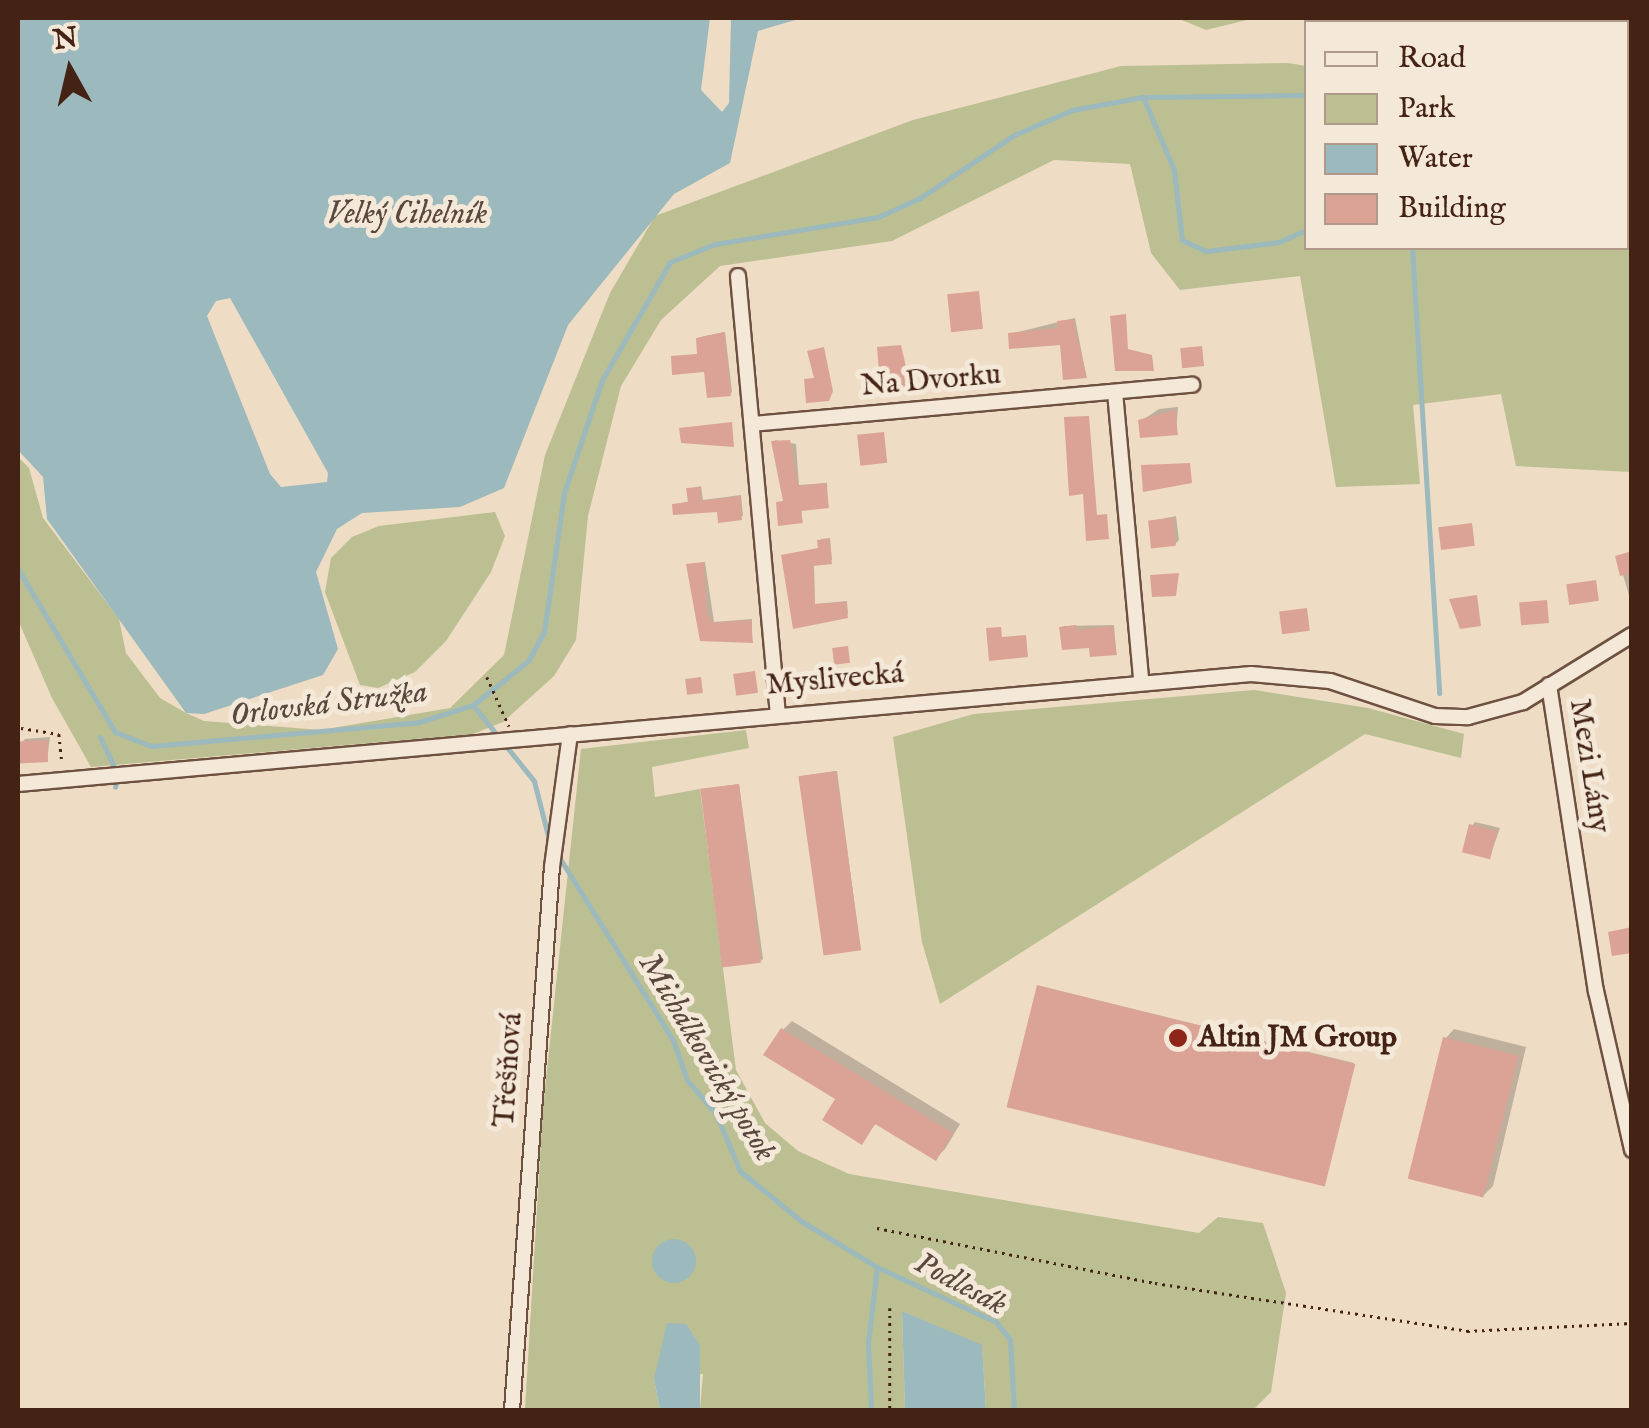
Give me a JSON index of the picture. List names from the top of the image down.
{
  "streets": {
    "street": [
      "Na Dvorku",
      "Myslivecká",
      "Mezi Lány",
      "Třešňová"
    ]
  },
  "crossings": [
    ["Myslivecká", "Mezi Lány"],
    ["Myslivecká", "Třešňová"]
  ],
  "water": [
    "Velký Cihelník",
    "Orlovská Stružka",
    "Michálkovický potok",
    "Podlesák"
  ],
  "places": ["Altin JM Group"],
  "legend": [
    "Road",
    "Park",
    "Water",
    "Building"
  ],
  "north": "top"
}
